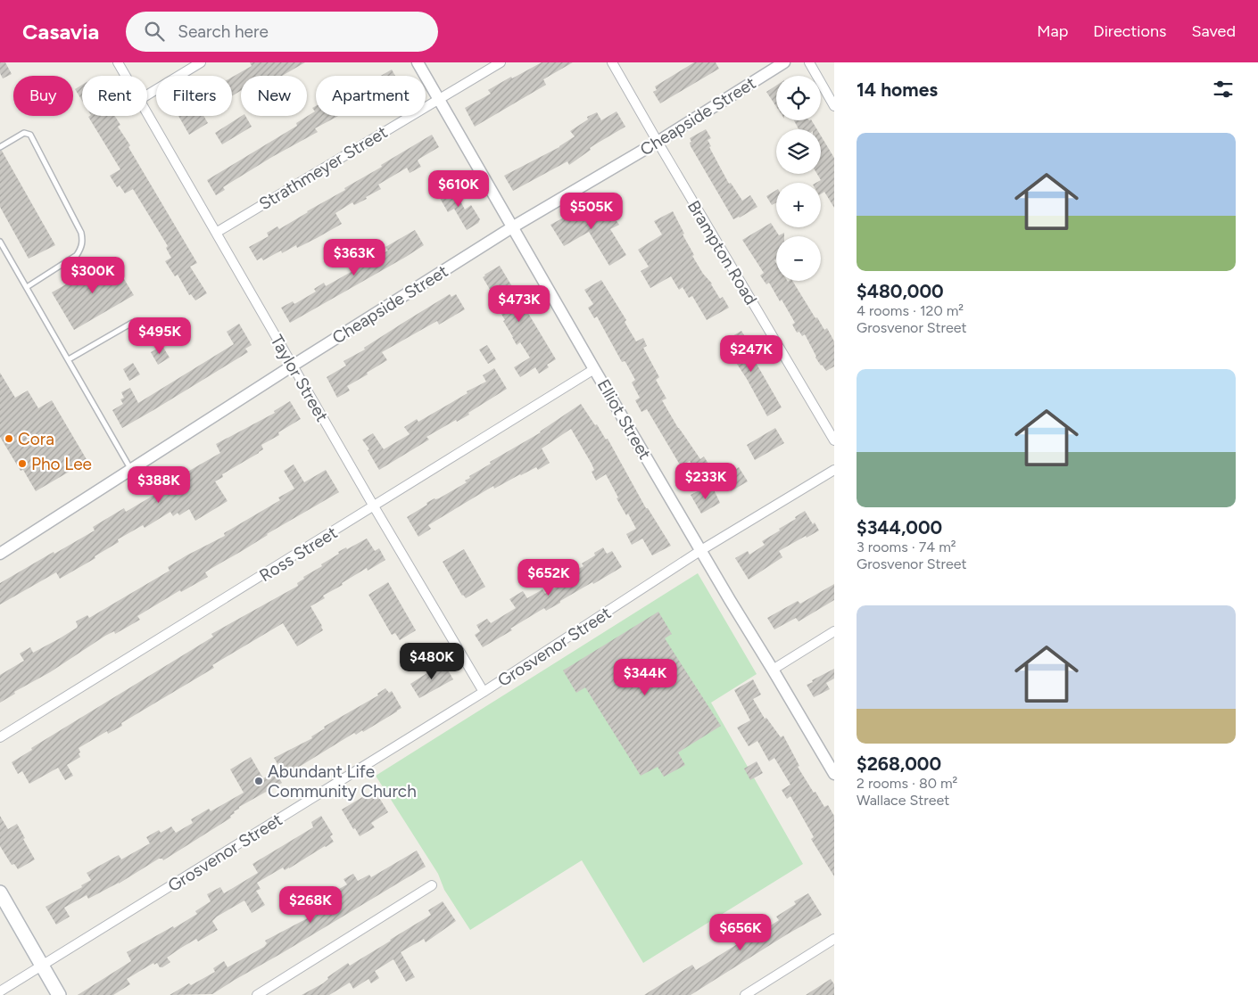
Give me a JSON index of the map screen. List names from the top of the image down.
{
  "streets": {
    "street": [
      "Cheapside Street",
      "Strathmeyer Street",
      "Brampton Road",
      "Taylor Street",
      "Elliot Street",
      "Ross Street",
      "Grosvenor Street"
    ]
  },
  "crossings": [
    ["Cheapside Street", "Brampton Road"],
    ["Cheapside Street", "Taylor Street"],
    ["Cheapside Street", "Elliot Street"],
    ["Strathmeyer Street", "Taylor Street"],
    ["Strathmeyer Street", "Elliot Street"],
    ["Taylor Street", "Ross Street"],
    ["Taylor Street", "Grosvenor Street"],
    ["Elliot Street", "Ross Street"],
    ["Elliot Street", "Grosvenor Street"]
  ],
  "places": ["Cora", "Pho Lee", "Abundant Life Community Church"],
  "page": {
    "header": "Casavia",
    "search": "Search here",
    "nav": ["Map", "Directions", "Saved"],
    "heading": "14 homes",
    "map_buttons": ["+", "−"],
    "chip": [
      "Buy",
      "Rent",
      "Filters",
      "New",
      "Apartment"
    ],
    "list": [
      {
        "name": "$480,000",
        "note": "4 rooms · 120 m² · Grosvenor Street"
      },
      {
        "name": "$344,000",
        "note": "3 rooms · 74 m² · Grosvenor Street"
      },
      {
        "name": "$268,000",
        "note": "2 rooms · 80 m² · Wallace Street"
      }
    ],
    "price": [
      "$610K",
      "$505K",
      "$363K",
      "$300K",
      "$473K",
      "$495K",
      "$247K",
      "$233K",
      "$388K",
      "$652K",
      "$480K",
      "$344K",
      "$268K",
      "$656K"
    ]
  }
}
